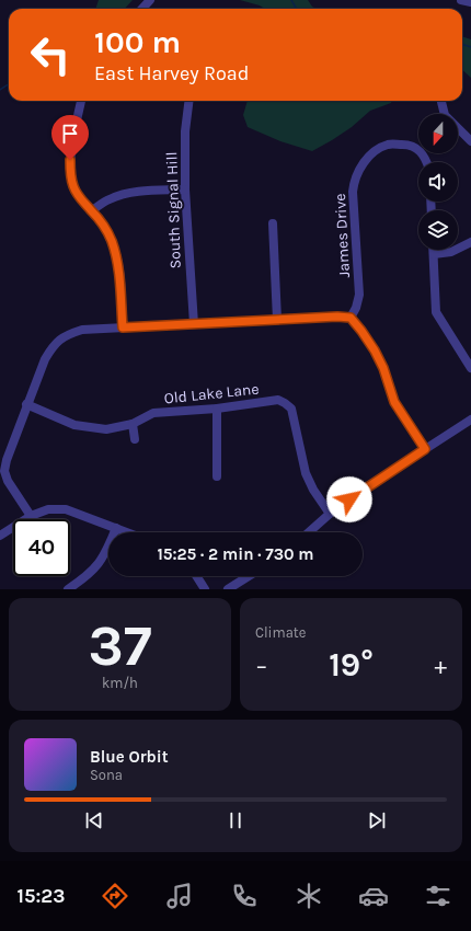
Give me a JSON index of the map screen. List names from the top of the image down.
{
  "streets": {
    "street": ["South Signal Hill", "James Drive", "Old Lake Lane"]
  },
  "north": "bottom",
  "page": {
    "turn": ["100 m", "East Harvey Road"],
    "limit": "40",
    "trip": "15:25 · 2 min · 730 m",
    "tile": [
      ["37", "km/h"],
      "Climate"
    ],
    "heat": ["−", "19°", "+"],
    "song": ["Blue Orbit", "Sona"],
    "tabs": "15:23"
  }
}
